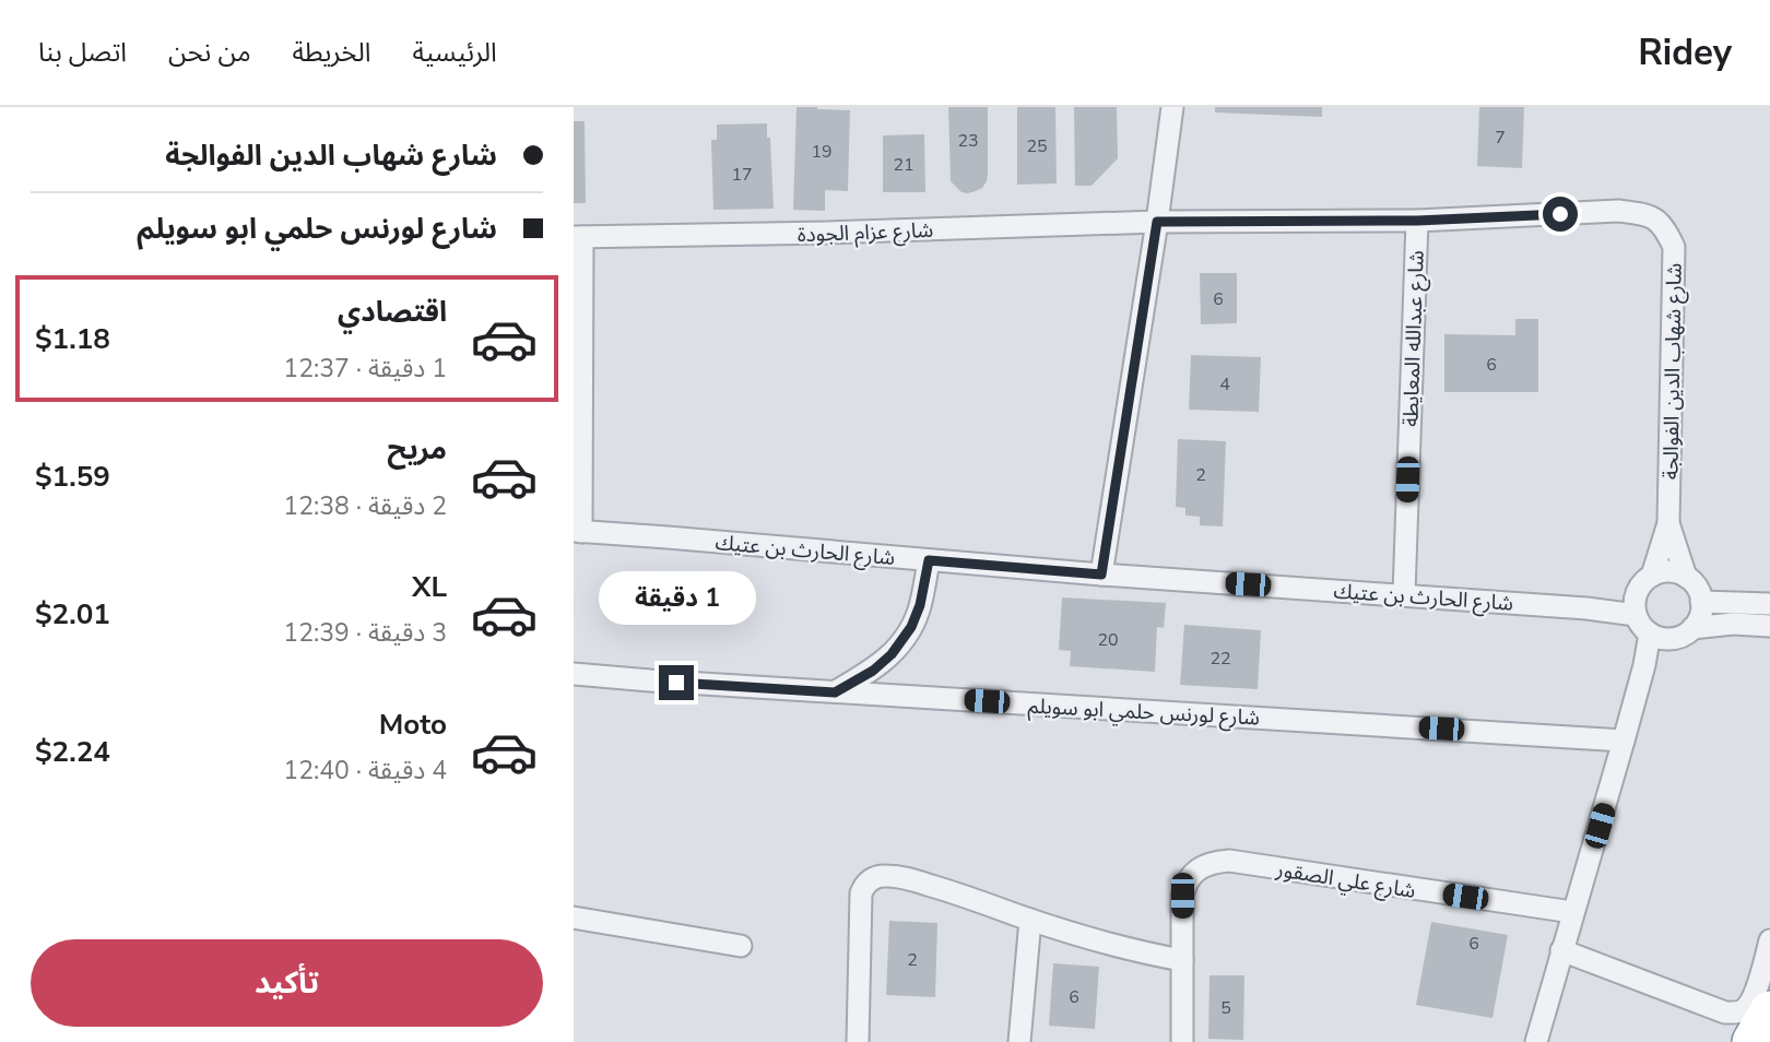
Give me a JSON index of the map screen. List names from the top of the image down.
{
  "streets": {
    "street": [
      "شارع عزام الجودة",
      "شارع عبدالله المعايطة",
      "شارع شهاب الدين الفوالجة",
      "شارع الحارث بن عتيك",
      "شارع لورنس حلمي ابو سويلم",
      "شارع علي الصقور"
    ]
  },
  "crossings": [
    ["شارع عزام الجودة", "شارع شهاب الدين الفوالجة"],
    ["شارع عبدالله المعايطة", "شارع شهاب الدين الفوالجة"],
    ["شارع عبدالله المعايطة", "شارع الحارث بن عتيك"],
    ["شارع شهاب الدين الفوالجة", "شارع الحارث بن عتيك"]
  ],
  "house_numbers": [
    "7",
    "23",
    "25",
    "19",
    "21",
    "17",
    "6",
    "6",
    "4",
    "2",
    "20",
    "22",
    "6",
    "2",
    "6",
    "5"
  ],
  "page": {
    "header": "Ridey",
    "nav": [
      "الرئيسية",
      "الخريطة",
      "من نحن",
      "اتصل بنا"
    ],
    "banner": ["شارع شهاب الدين الفوالجة", "شارع لورنس حلمي ابو سويلم"],
    "list": [
      {
        "name": "اقتصادي",
        "note": "1 دقيقة · 12:37",
        "value": "$1.18"
      },
      {
        "name": "مريح",
        "note": "2 دقيقة · 12:38",
        "value": "$1.59"
      },
      {
        "name": "XL",
        "note": "3 دقيقة · 12:39",
        "value": "$2.01"
      },
      {
        "name": "Moto",
        "note": "4 دقيقة · 12:40",
        "value": "$2.24"
      }
    ],
    "bubble": "1 دقيقة",
    "buttons": "تأكيد"
  }
}
